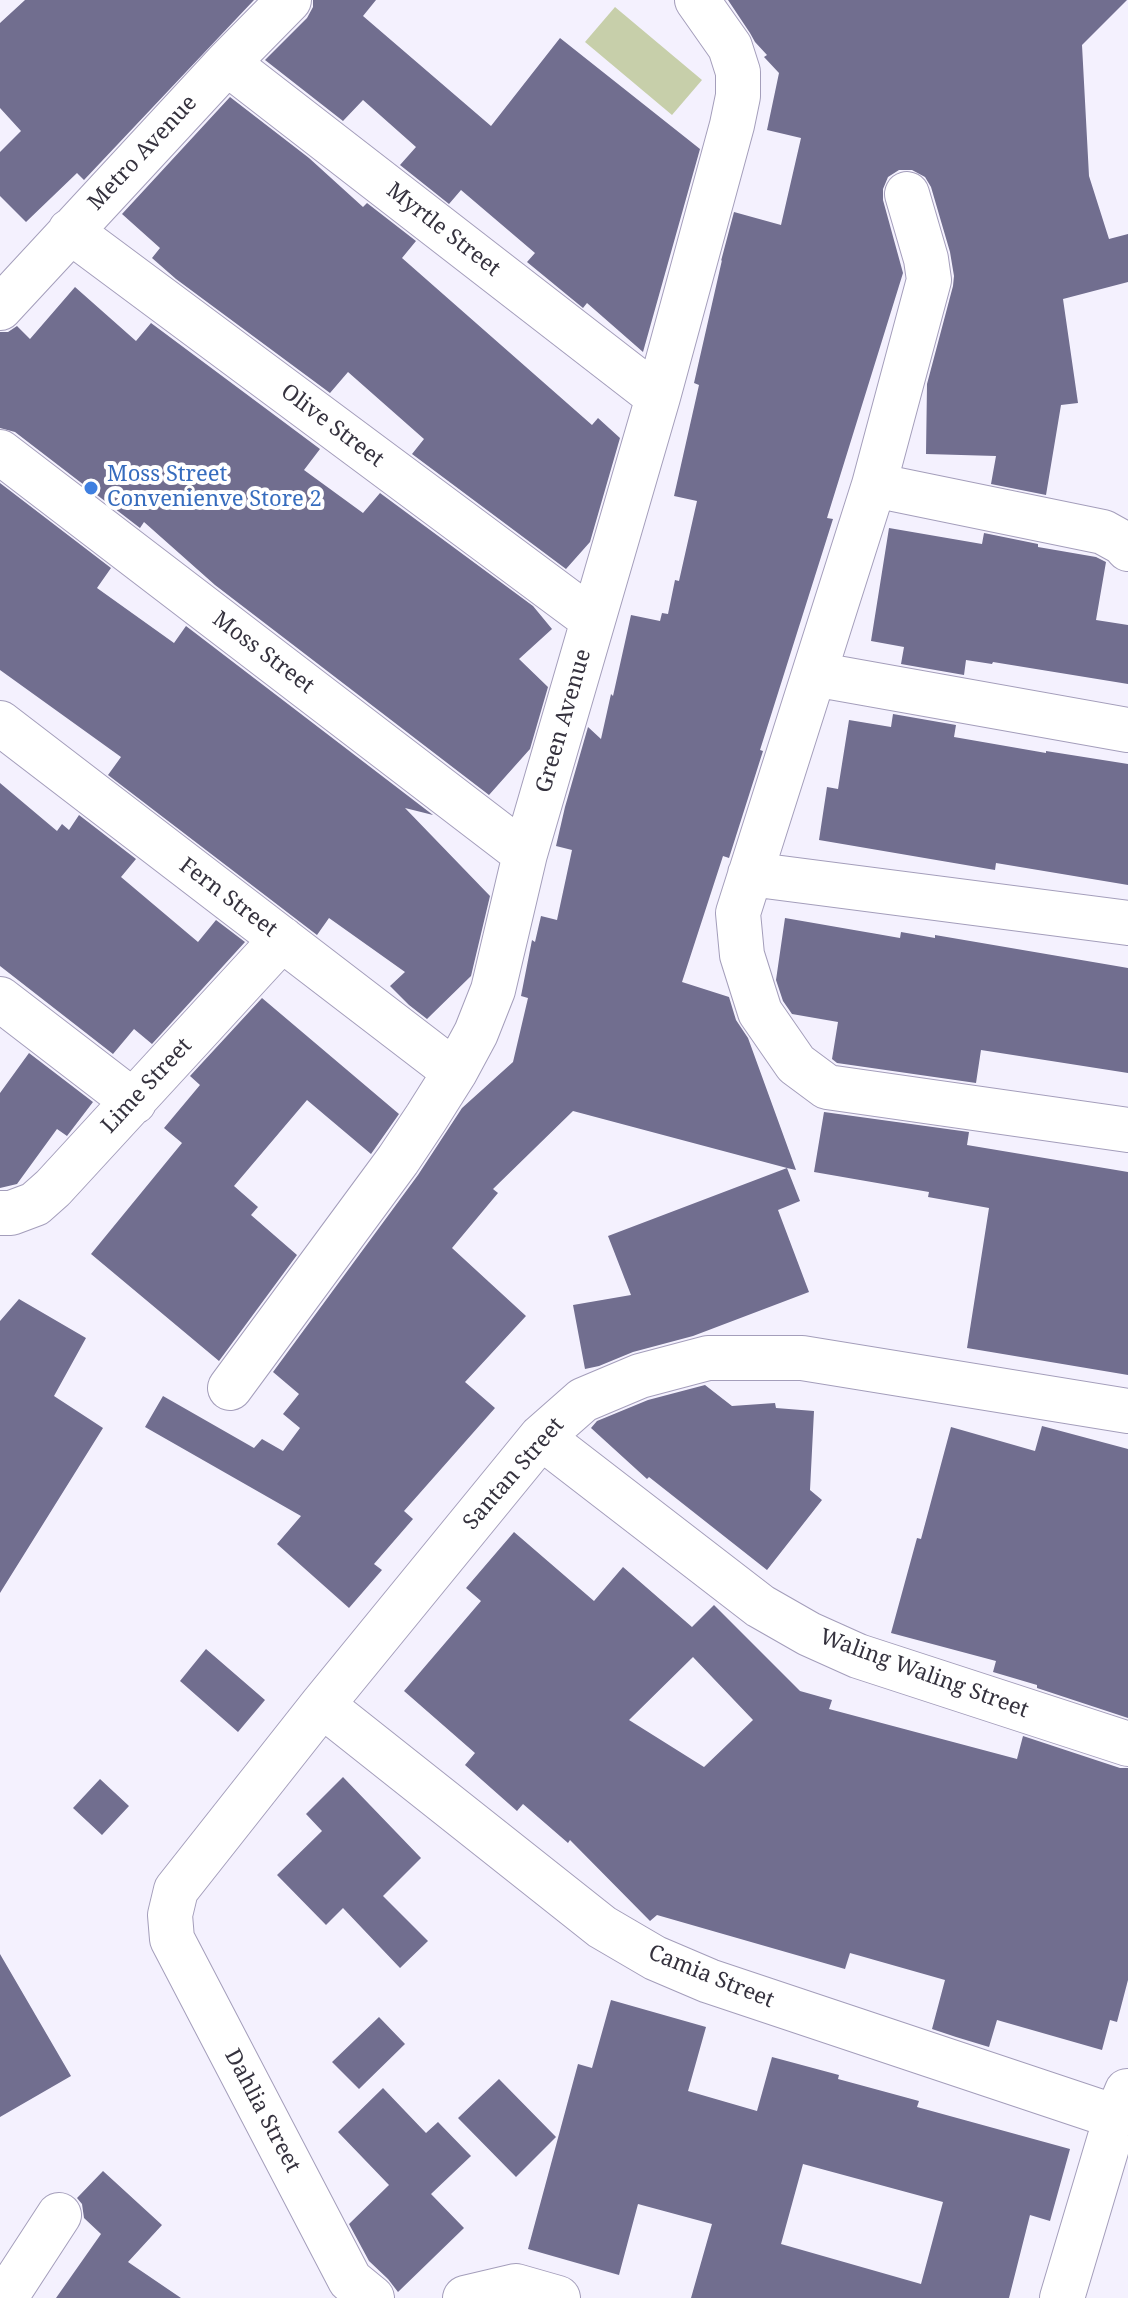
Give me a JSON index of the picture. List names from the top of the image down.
{
  "streets": {
    "street": [
      "Metro Avenue",
      "Myrtle Street",
      "Olive Street",
      "Moss Street",
      "Green Avenue",
      "Fern Street",
      "Lime Street",
      "Santan Street",
      "Waling Waling Street",
      "Camia Street",
      "Dahlia Street"
    ]
  },
  "crossings": [
    ["Metro Avenue", "Myrtle Street"],
    ["Metro Avenue", "Olive Street"],
    ["Myrtle Street", "Green Avenue"],
    ["Olive Street", "Green Avenue"],
    ["Moss Street", "Green Avenue"],
    ["Green Avenue", "Fern Street"],
    ["Fern Street", "Lime Street"],
    ["Santan Street", "Waling Waling Street"],
    ["Santan Street", "Camia Street"],
    ["Santan Street", "Dahlia Street"]
  ],
  "places": ["Moss Street Convenienve Store 2"]
}
